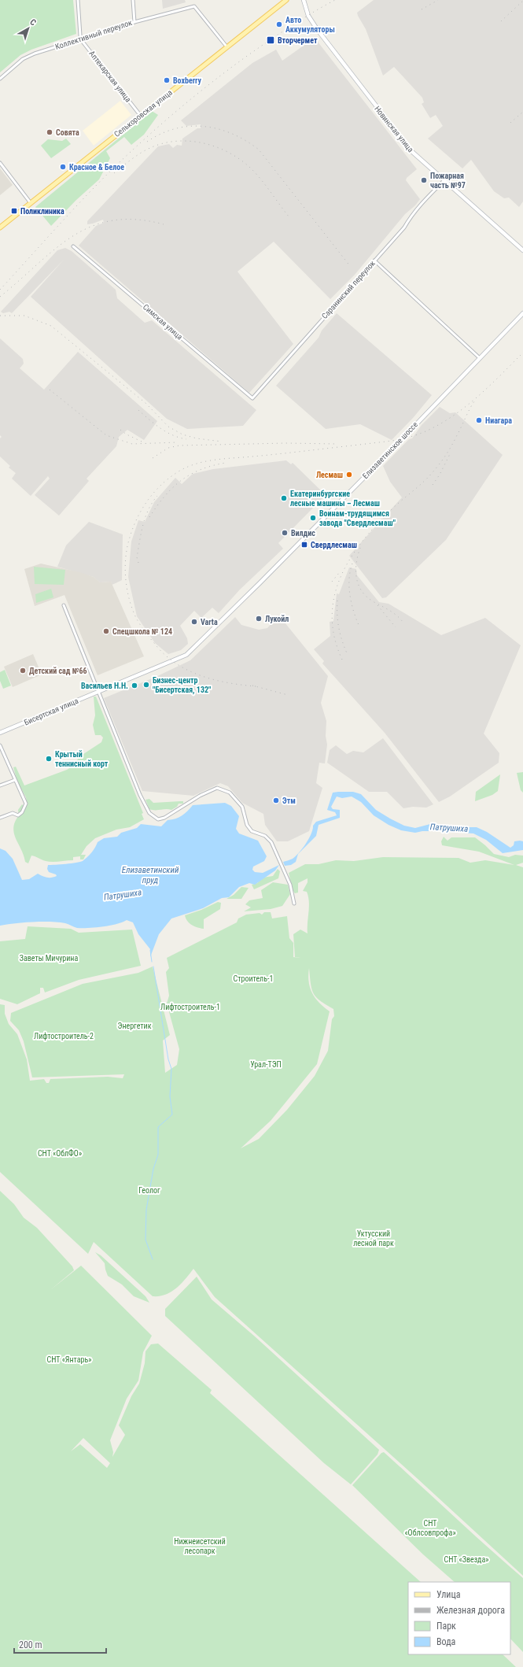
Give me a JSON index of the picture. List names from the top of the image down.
{
  "streets": {
    "main road": [
      "Селькоровская улица",
      "Новинская улица",
      "Елизаветинское шоссе",
      "Бисертская улица"
    ],
    "street": [
      "Коллективный переулок",
      "Аптекарская улица",
      "Саранинский переулок",
      "Симская улица"
    ]
  },
  "crossings": [
    ["Коллективный переулок", "Аптекарская улица"],
    ["Коллективный переулок", "Селькоровская улица"],
    ["Аптекарская улица", "Селькоровская улица"],
    ["Новинская улица", "Саранинский переулок"],
    ["Саранинский переулок", "Симская улица"],
    ["Елизаветинское шоссе", "Бисертская улица"]
  ],
  "water": ["Патрушиха", "Елизаветинский пруд"],
  "parks": [
    "Заветы Мичурина",
    "Строитель-1",
    "Лифтостроитель-1",
    "Энергетик",
    "Лифтостроитель-2",
    "Урал-ТЭП",
    "СНТ «ОблФО»",
    "Геолог",
    "Уктусский лесной парк",
    "СНТ «Янтарь»",
    "СНТ «Облсовпрофа»",
    "Нижнеисетский лесопарк",
    "СНТ «Звезда»"
  ],
  "places": {
    "other": [
      "Авто Аккумуляторы",
      "Boxberry",
      "Совята",
      "Красное & Белое",
      "Пожарная часть №97",
      "Ниагара",
      "Лесмаш",
      "Екатеринбургские лесные машины – Лесмаш",
      "Воинам-трудящимся завода \"Свердлесмаш\"",
      "Вилдис",
      "Лукойл",
      "Varta",
      "Спецшкола № 124",
      "Детский сад №66",
      "Бизнес-центр \"Бисертская, 132\"",
      "Васильев Н.Н.",
      "Крытый теннисный корт",
      "Этм"
    ],
    "transit": ["Вторчермет", "Поликлиника", "Свердлесмаш"]
  },
  "legend": [
    "Улица",
    "Железная дорога",
    "Парк",
    "Вода"
  ],
  "scale_bar": "200 m",
  "north": "top right"
}
